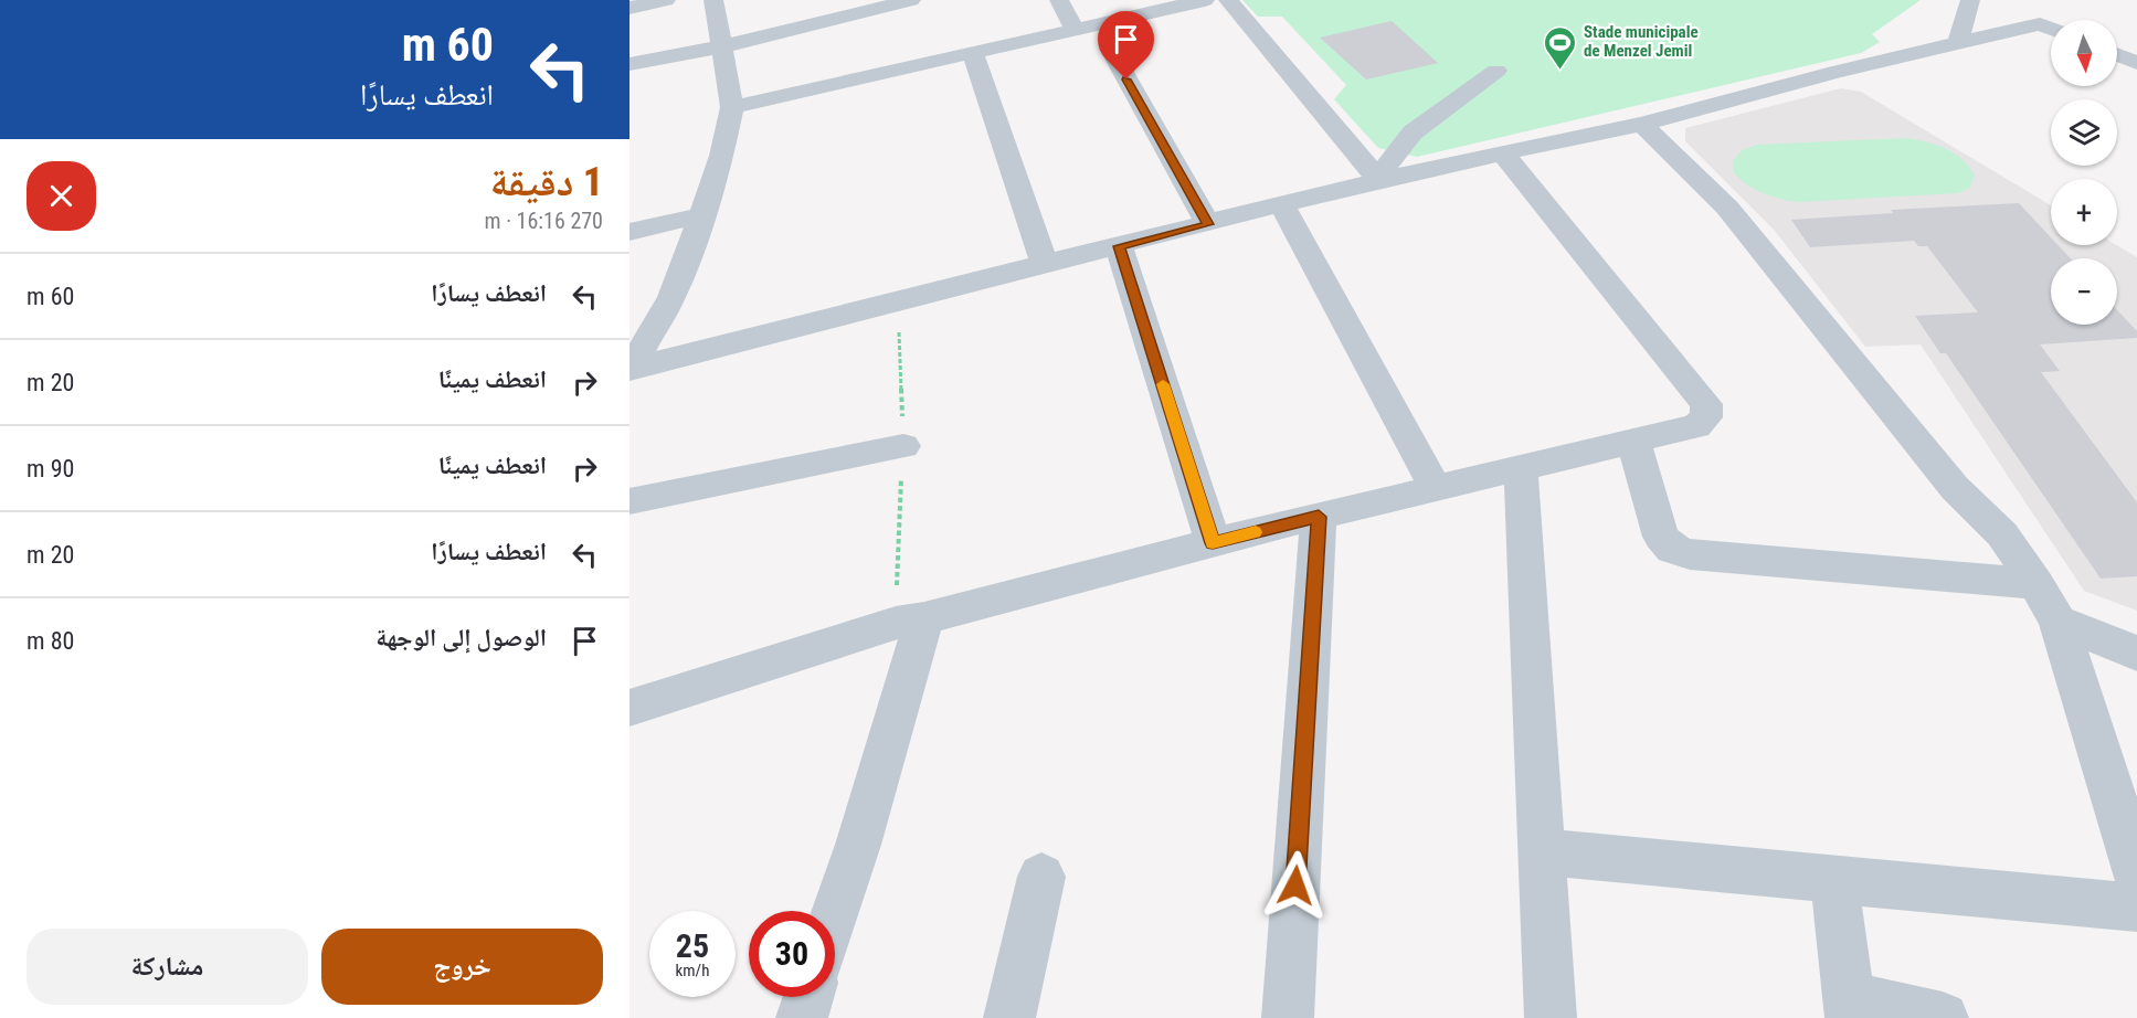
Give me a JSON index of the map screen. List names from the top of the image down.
{
  "places": {
    "sports": ["Stade municipale de Menzel Jemil"]
  },
  "north": "bottom",
  "page": {
    "turn": ["60 m", "انعطف يسارًا"],
    "map_buttons": ["+", "−"],
    "heading": ["1 دقيقة", "270 m · 16:16"],
    "list": [
      {
        "name": "انعطف يسارًا",
        "value": "60 m"
      },
      {
        "name": "انعطف يمينًا",
        "value": "20 m"
      },
      {
        "name": "انعطف يمينًا",
        "value": "90 m"
      },
      {
        "name": "انعطف يسارًا",
        "value": "20 m"
      },
      {
        "name": "الوصول إلى الوجهة",
        "value": "80 m"
      }
    ],
    "speed": "25 km/h",
    "limit": "30",
    "buttons": ["خروج", "مشاركة"]
  }
}
